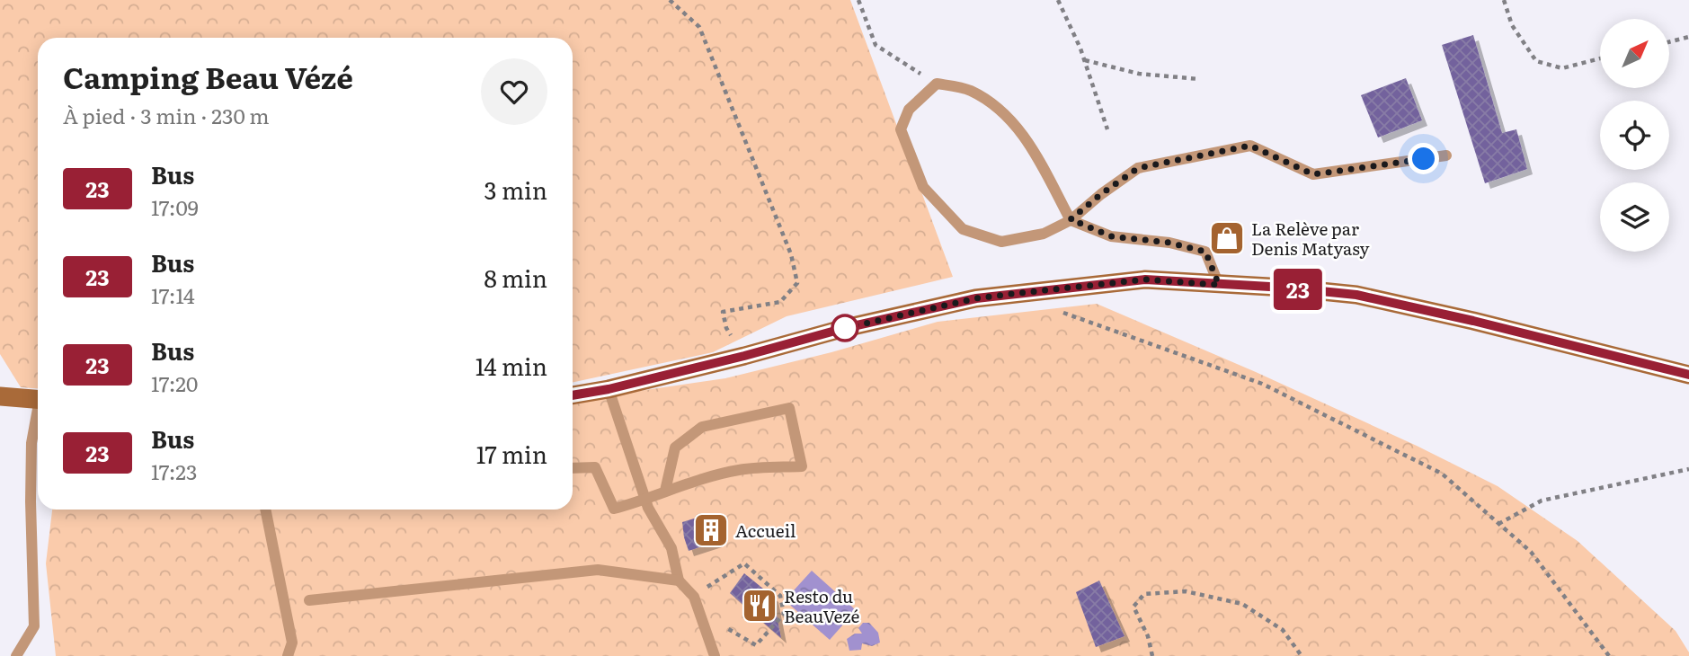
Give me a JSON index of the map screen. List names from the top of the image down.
{
  "places": {
    "shop": ["La Relève par Denis Matyasy"],
    "building": ["Accueil"],
    "restaurant": ["Resto du BeauVezé"]
  },
  "lines": ["bus line 23"],
  "north": "top right",
  "page": {
    "on_map": "23",
    "heading": ["Camping Beau Vézé", "À pied · 3 min · 230 m"],
    "list": [
      {
        "mark": "23",
        "name": "Bus",
        "note": "17:09",
        "value": "3 min"
      },
      {
        "mark": "23",
        "name": "Bus",
        "note": "17:14",
        "value": "8 min"
      },
      {
        "mark": "23",
        "name": "Bus",
        "note": "17:20",
        "value": "14 min"
      },
      {
        "mark": "23",
        "name": "Bus",
        "note": "17:23",
        "value": "17 min"
      }
    ]
  }
}
